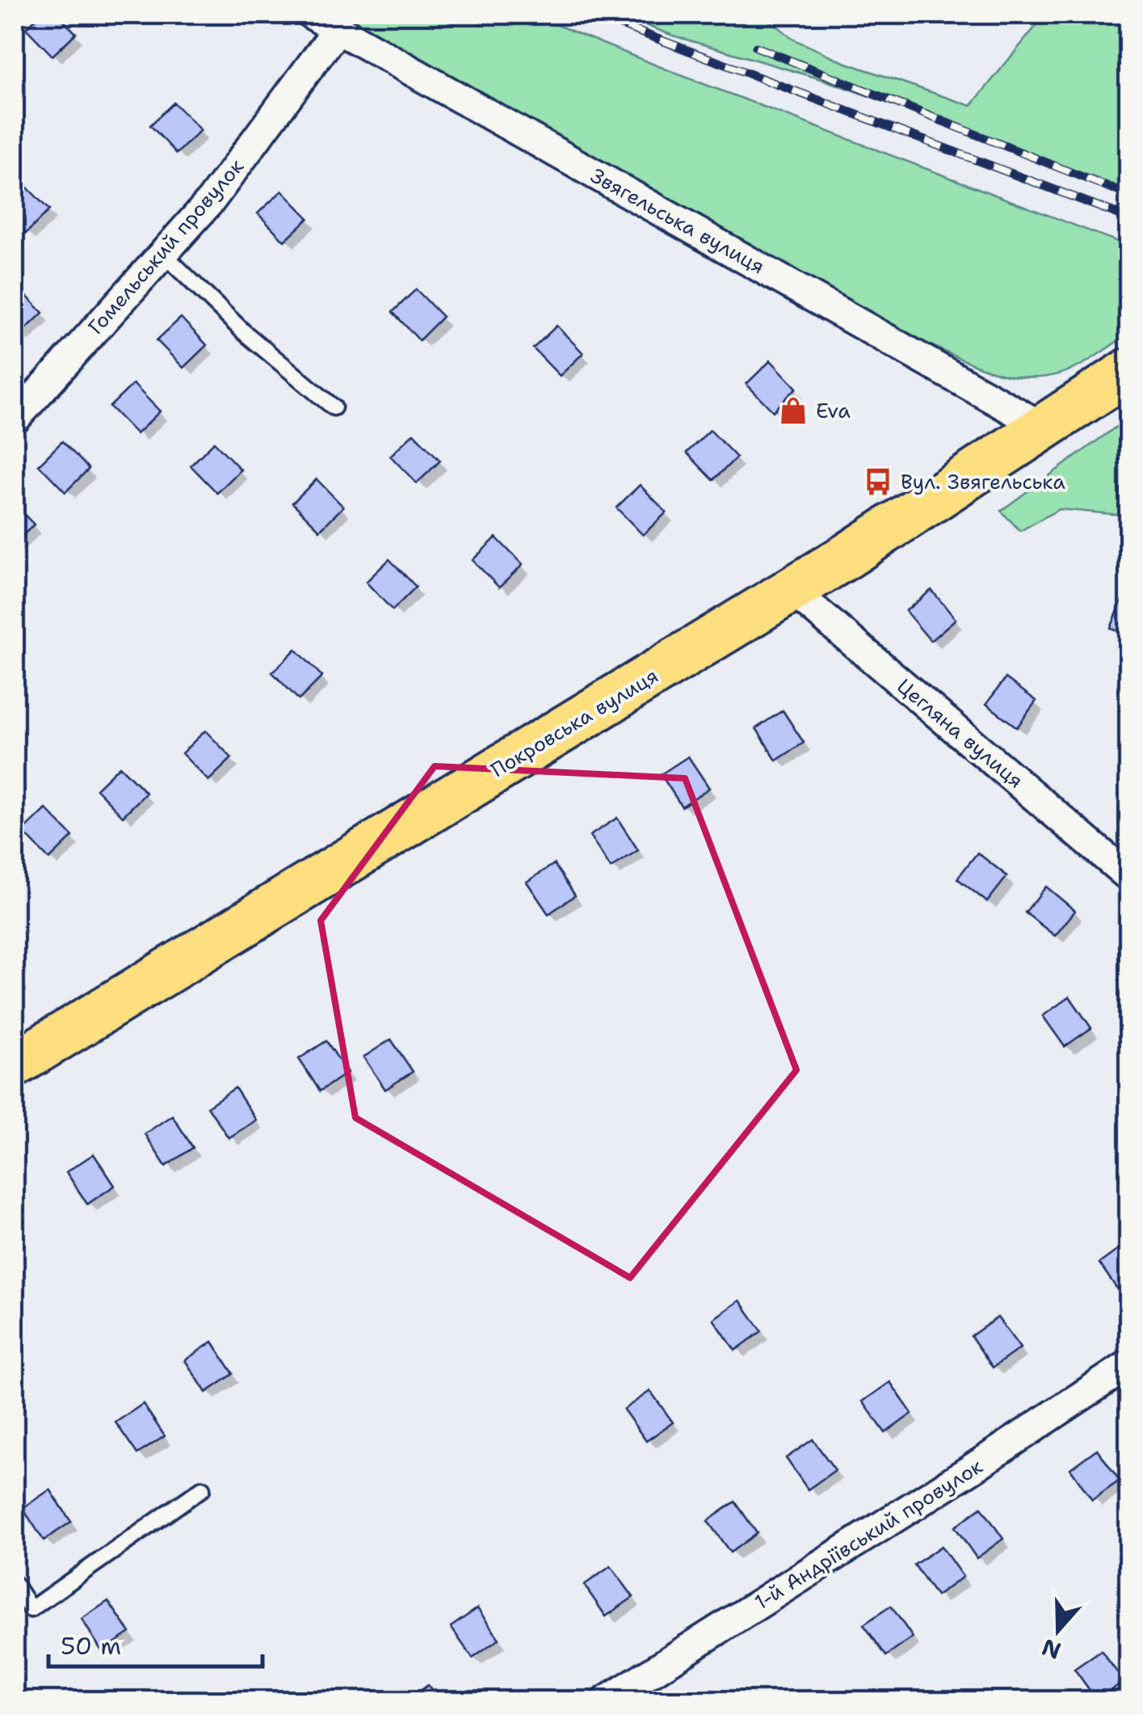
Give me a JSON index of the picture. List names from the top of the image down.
{
  "streets": {
    "highway": ["Покровська вулиця"],
    "street": [
      "Звягельська вулиця",
      "Гомельський провулок",
      "Цегляна вулиця",
      "1-й Андріївський провулок"
    ]
  },
  "crossings": [
    ["Звягельська вулиця", "Гомельський провулок"],
    ["Звягельська вулиця", "Покровська вулиця"],
    ["Покровська вулиця", "Цегляна вулиця"]
  ],
  "places": {
    "shop": ["Eva"],
    "bus stop": ["Вул. Звягельська"]
  },
  "scale_bar": "50 m",
  "north": "bottom"
}
